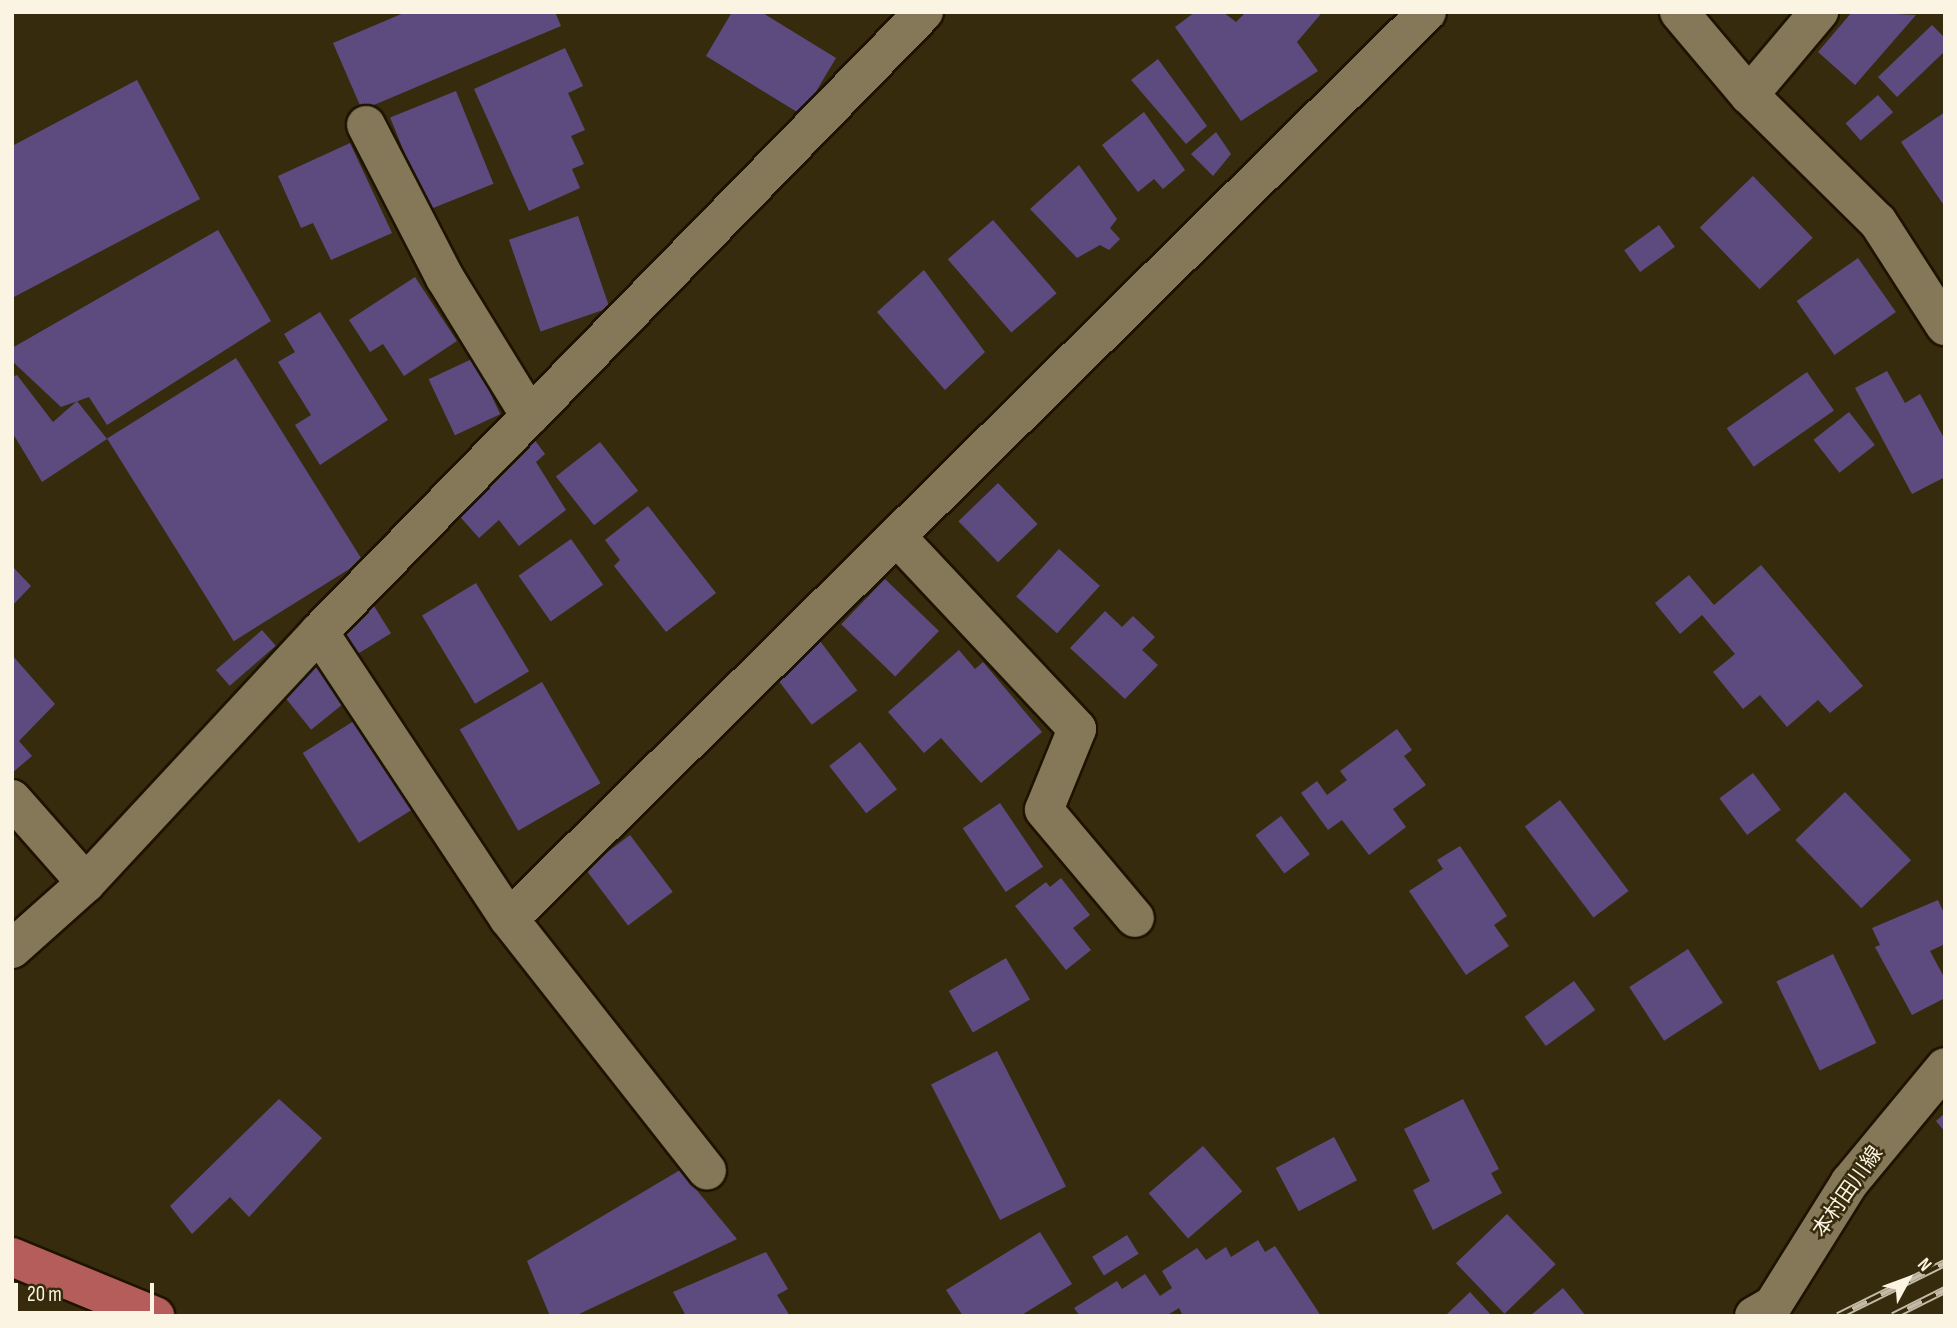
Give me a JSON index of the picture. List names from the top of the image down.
{
  "streets": {
    "street": ["本村田川線"]
  },
  "scale_bar": "20 m",
  "north": "top right"
}
